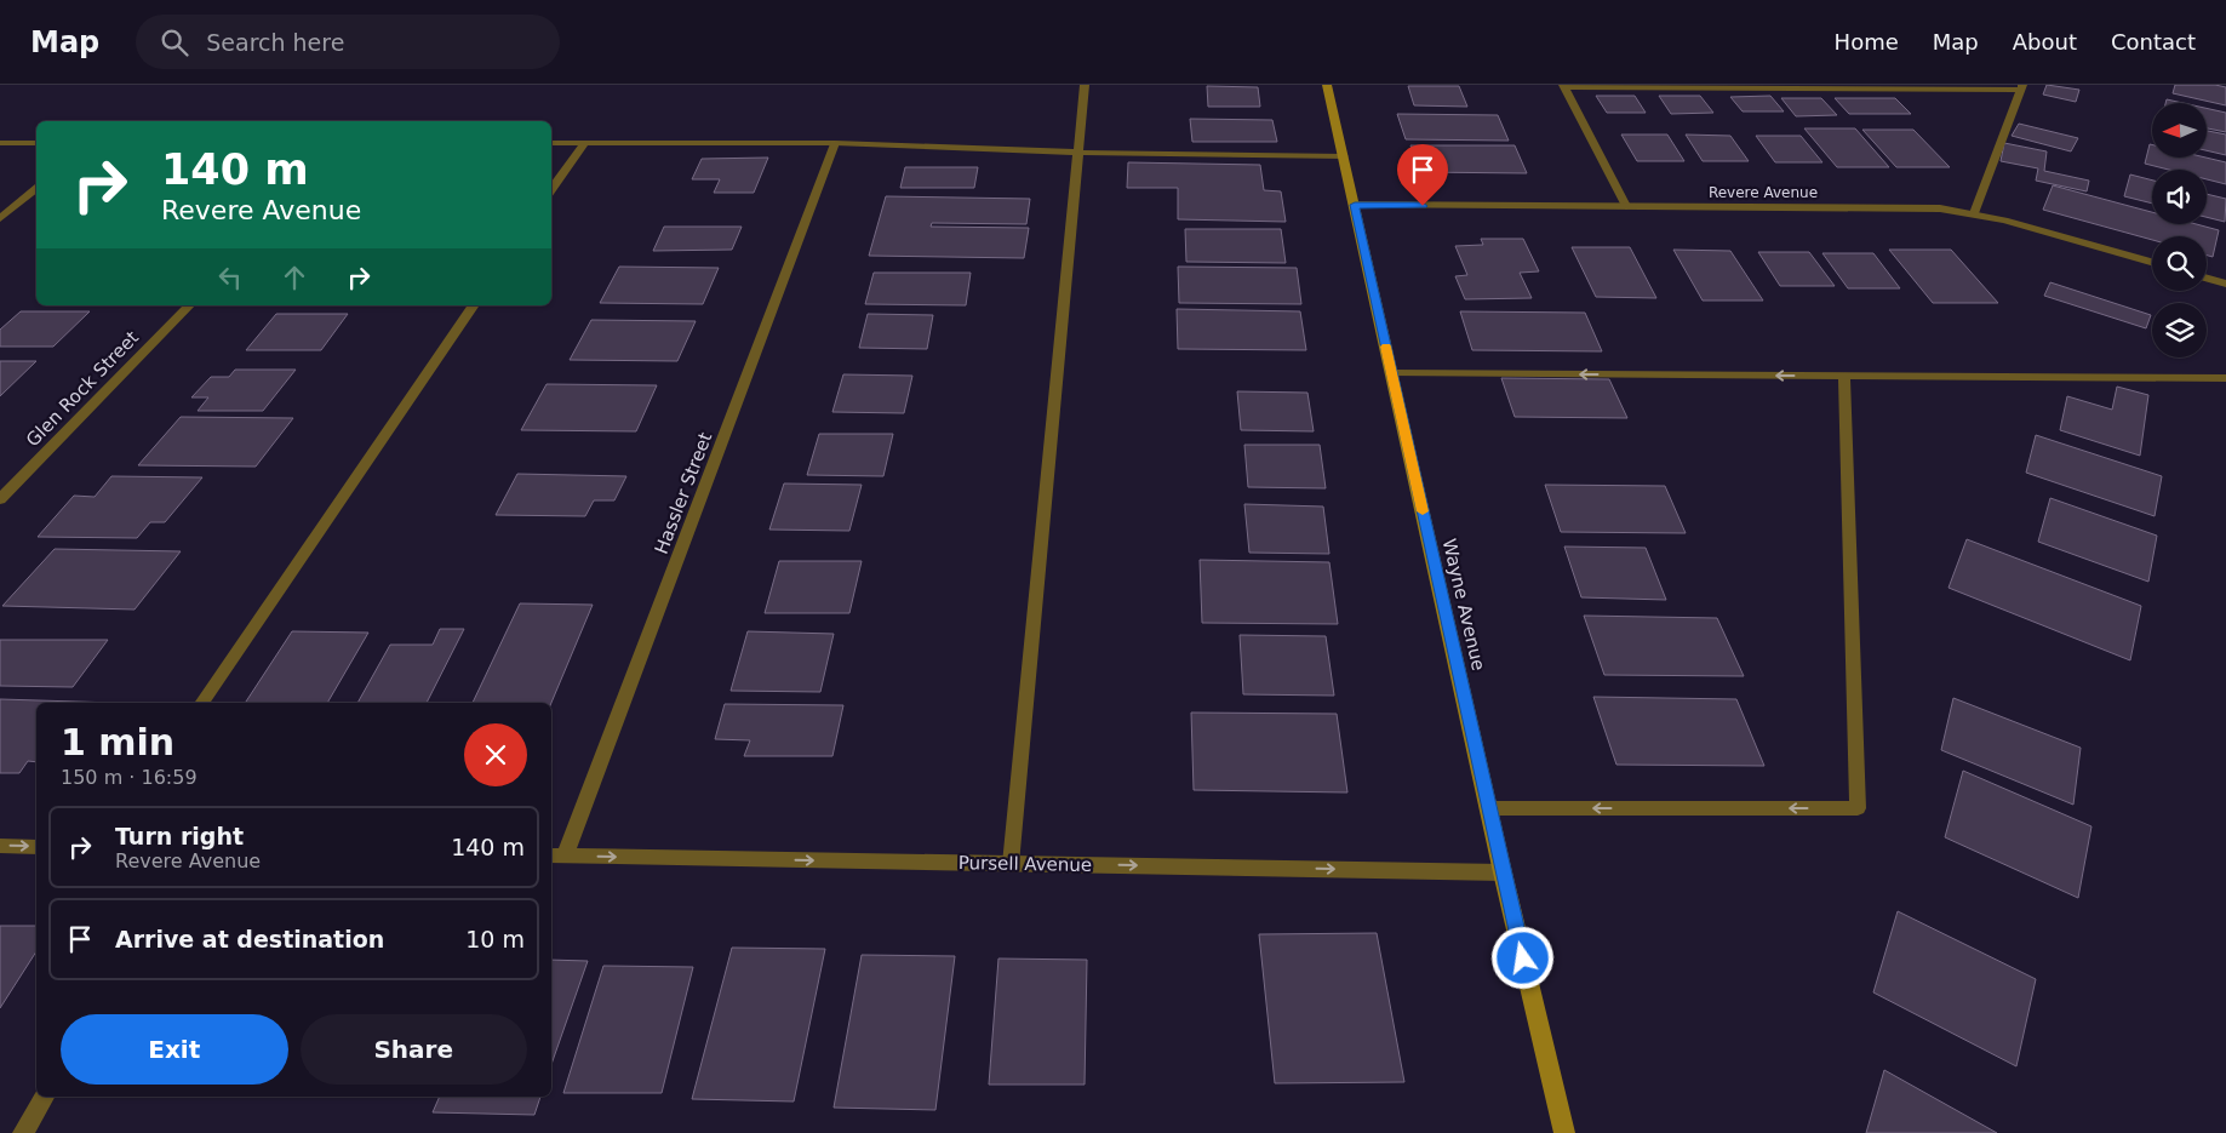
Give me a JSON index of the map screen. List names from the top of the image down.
{
  "streets": {
    "main road": ["Wayne Avenue"],
    "street": [
      "Revere Avenue",
      "Glen Rock Street",
      "Hassler Street",
      "Pursell Avenue"
    ]
  },
  "crossings": [
    ["Revere Avenue", "Wayne Avenue"],
    ["Hassler Street", "Pursell Avenue"],
    ["Wayne Avenue", "Pursell Avenue"]
  ],
  "one_way": ["Pursell Avenue"],
  "north": "left",
  "page": {
    "header": "Map",
    "search": "Search here",
    "nav": [
      "Home",
      "Map",
      "About",
      "Contact"
    ],
    "turn": ["140 m", "Revere Avenue"],
    "heading": ["1 min", "150 m · 16:59"],
    "list": [
      {
        "name": "Turn right",
        "note": "Revere Avenue",
        "value": "140 m"
      },
      {
        "name": "Arrive at destination",
        "value": "10 m"
      }
    ],
    "buttons": ["Exit", "Share"]
  }
}
